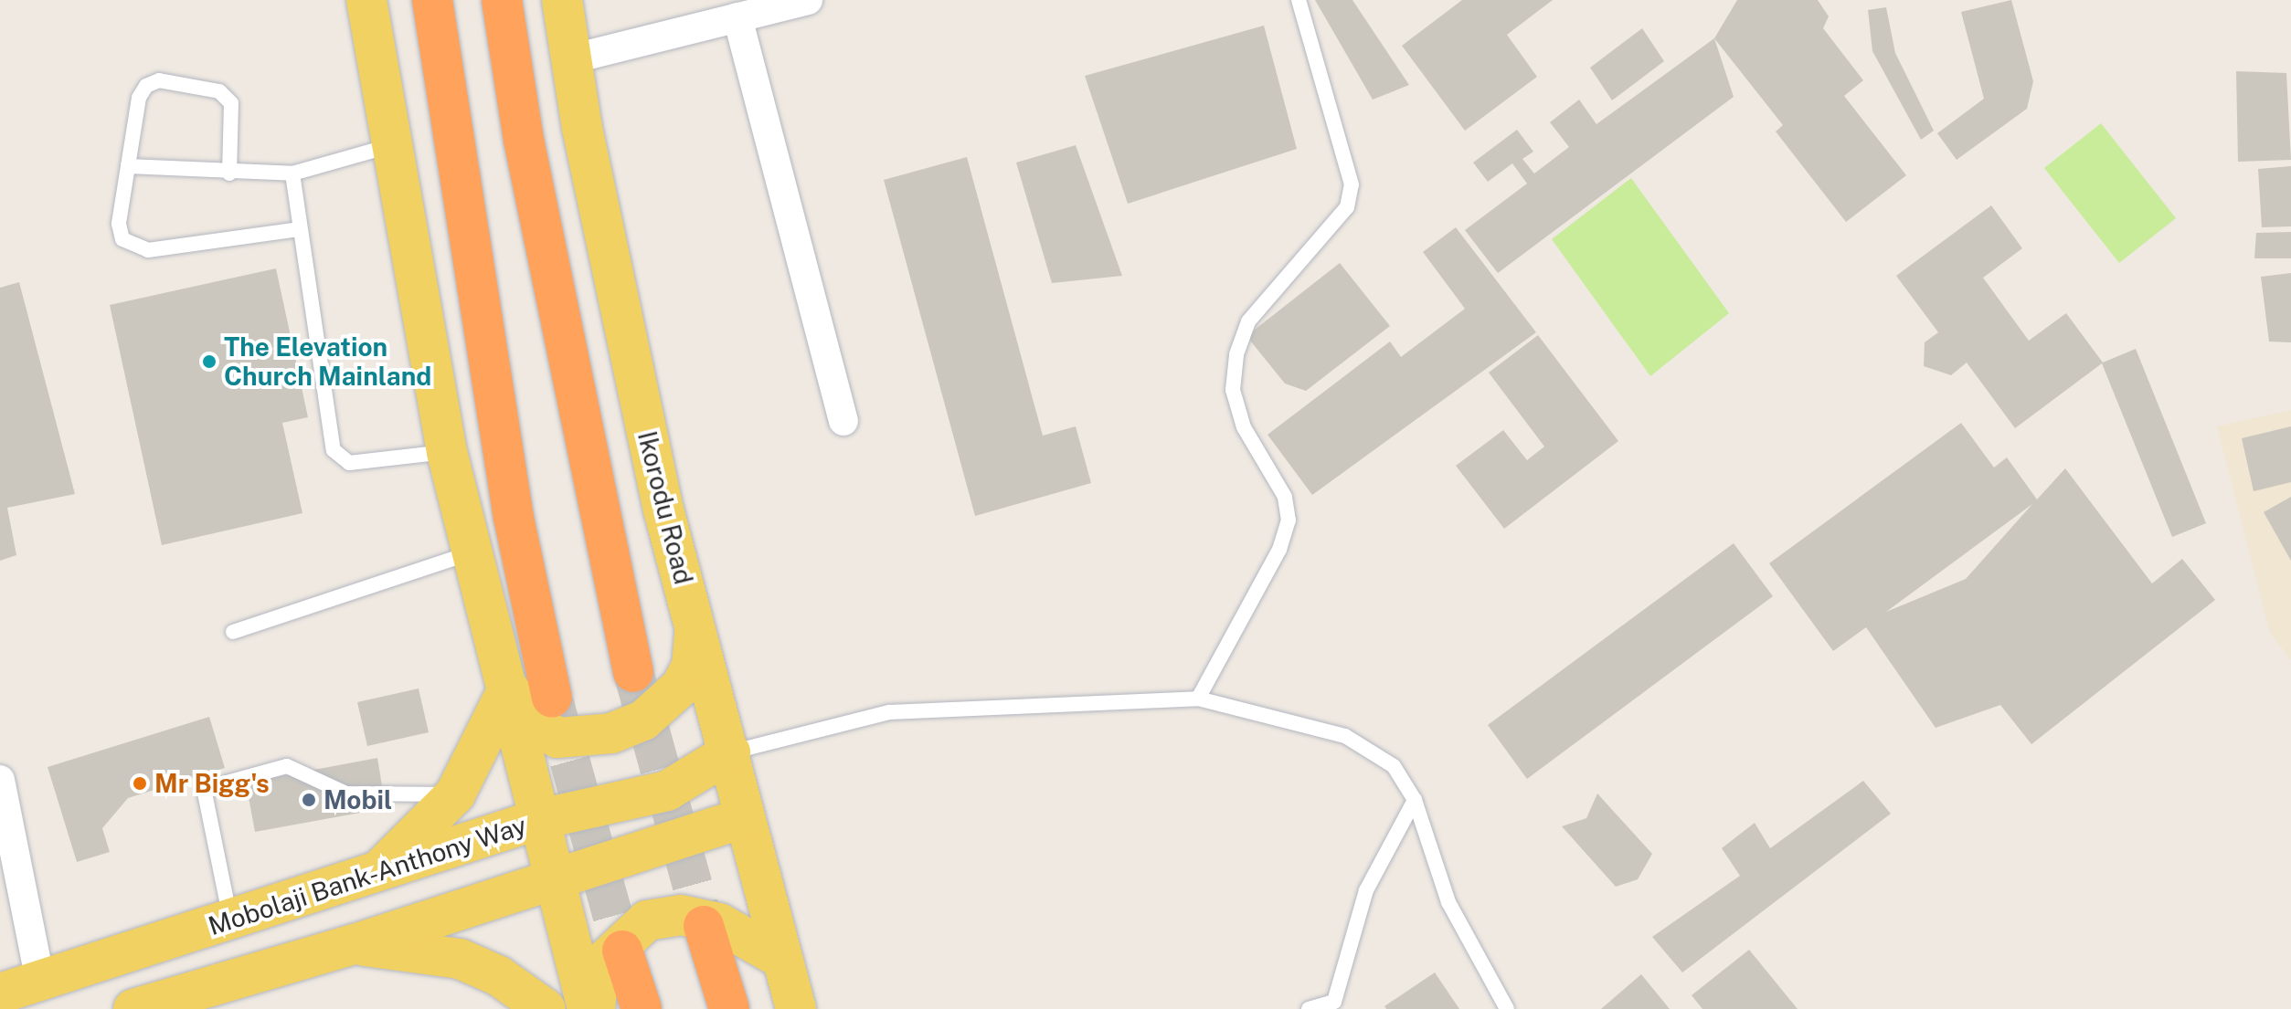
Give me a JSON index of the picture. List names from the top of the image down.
{
  "streets": {
    "main road": ["Ikorodu Road", "Mobolaji Bank-Anthony Way"]
  },
  "crossings": [
    ["Ikorodu Road", "Mobolaji Bank-Anthony Way"]
  ],
  "places": ["The Elevation Church Mainland", "Mr Bigg's", "Mobil"]
}
